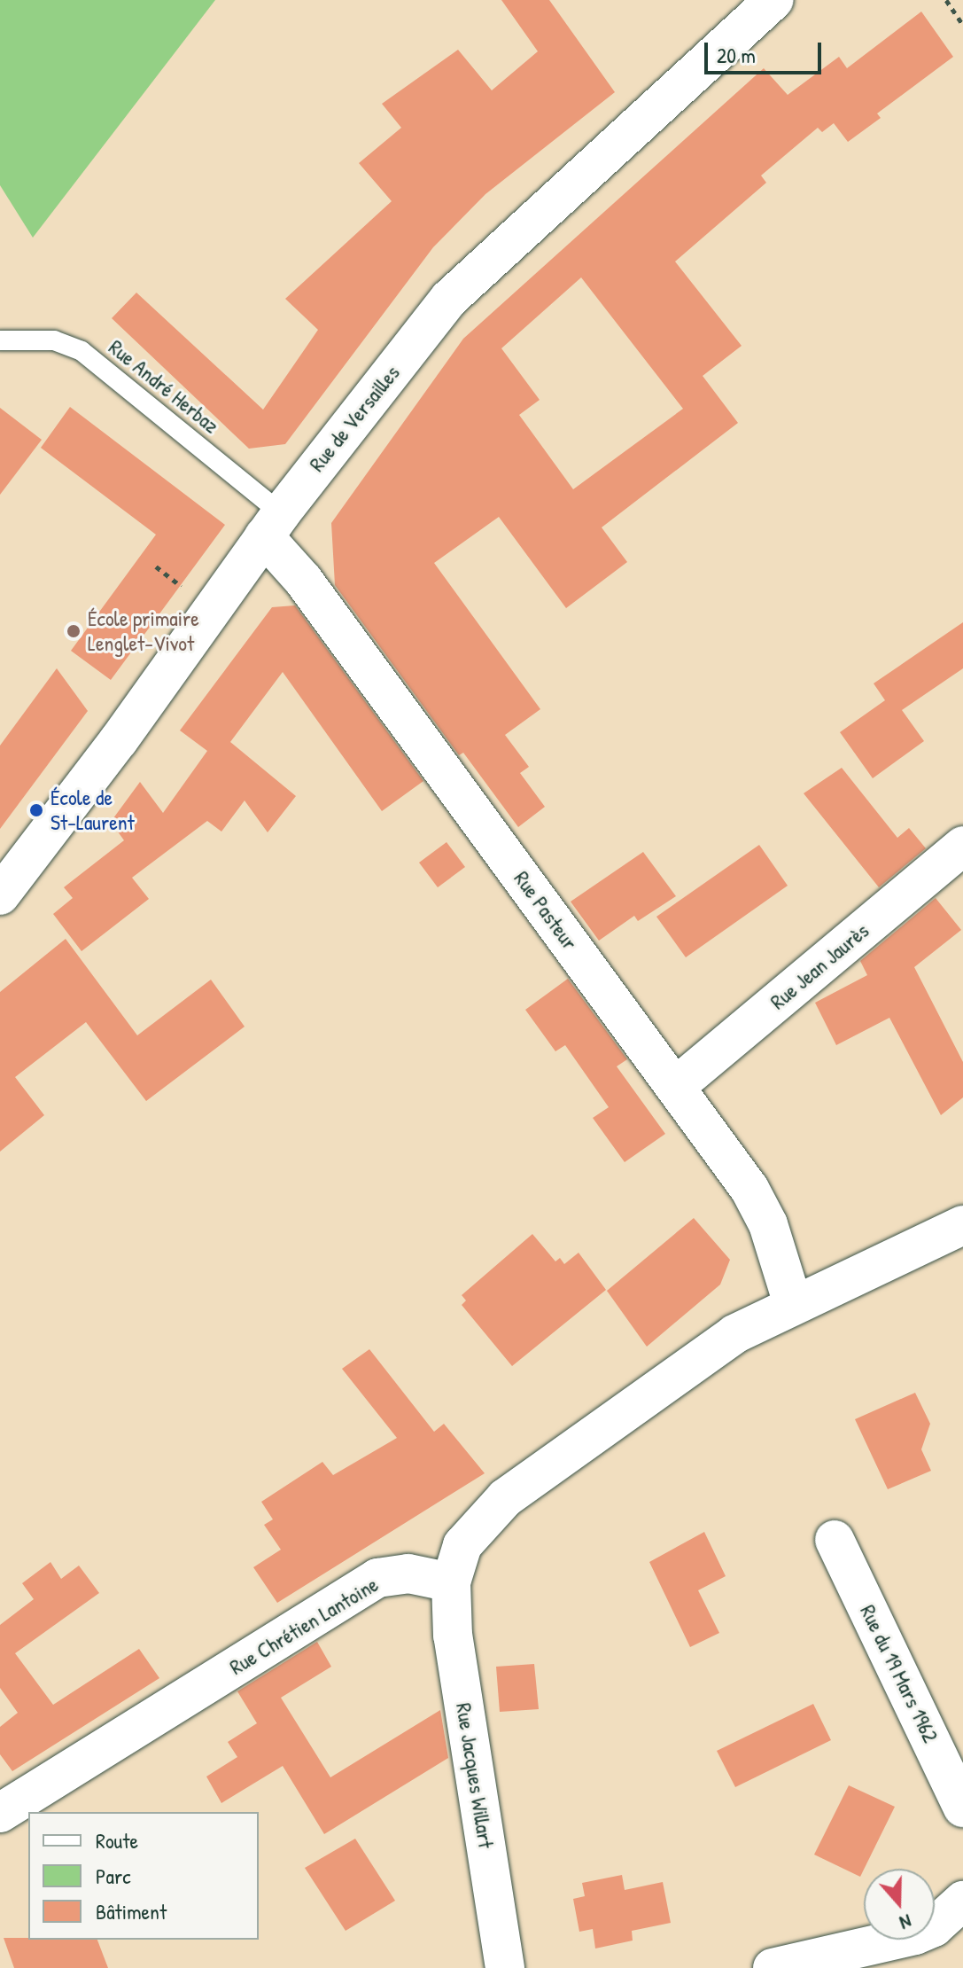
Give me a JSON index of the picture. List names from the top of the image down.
{
  "streets": {
    "street": [
      "Rue de Versailles",
      "Rue Pasteur",
      "Rue Jean Jaurès",
      "Rue Chrétien Lantoine",
      "Rue du 19 Mars 1962",
      "Rue Jacques Willart"
    ],
    "lane": ["Rue André Herbaz"]
  },
  "crossings": [
    ["Rue André Herbaz", "Rue de Versailles"],
    ["Rue André Herbaz", "Rue Pasteur"],
    ["Rue de Versailles", "Rue Pasteur"],
    ["Rue Pasteur", "Rue Jean Jaurès"],
    ["Rue Chrétien Lantoine", "Rue Jacques Willart"]
  ],
  "places": ["École primaire Lenglet-Vivot", "École de St-Laurent"],
  "legend": ["Route", "Parc", "Bâtiment"],
  "scale_bar": "20 m",
  "north": "bottom"
}
